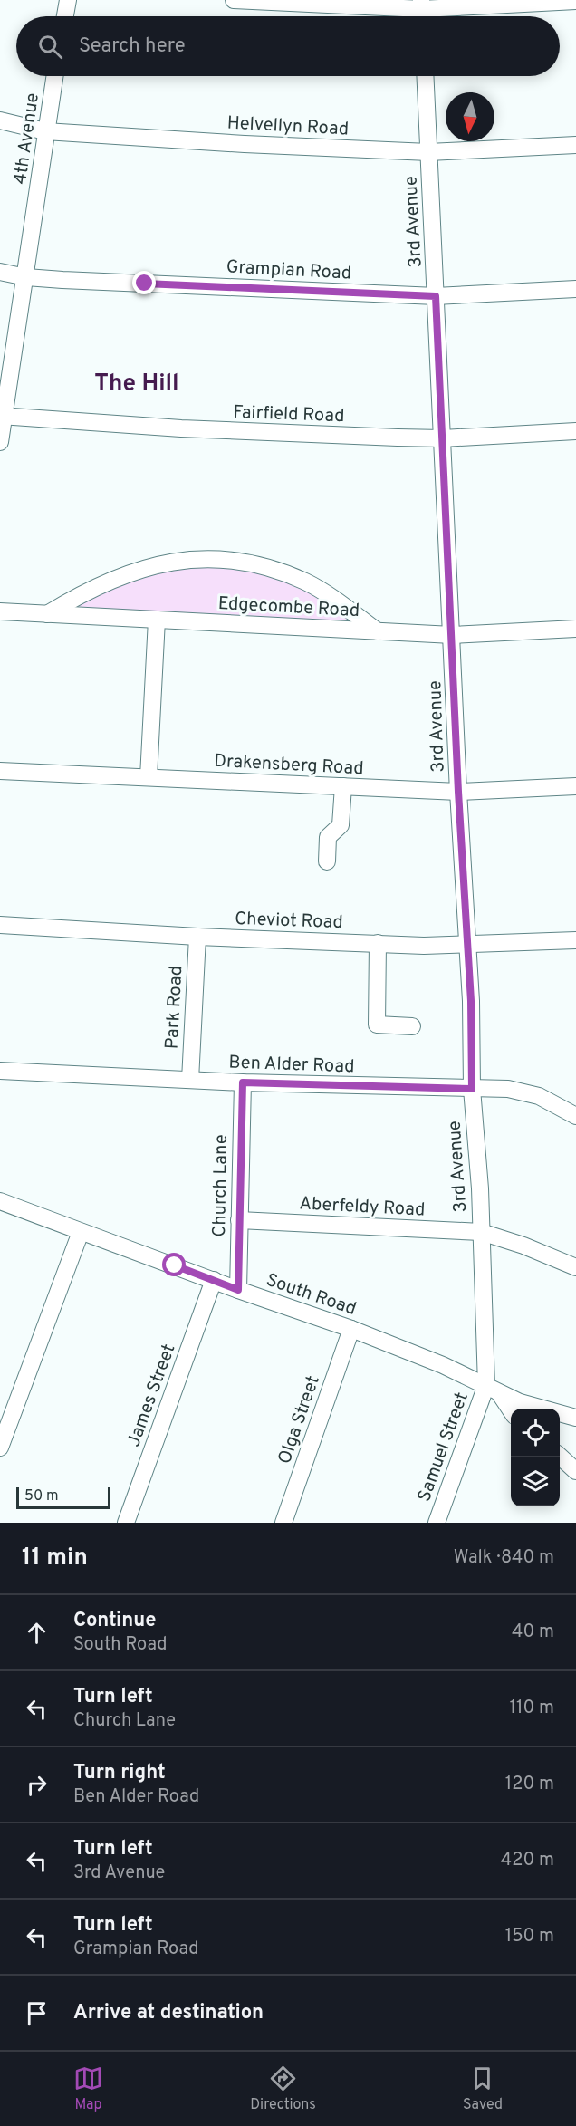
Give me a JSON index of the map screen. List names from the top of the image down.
{
  "streets": {
    "street": [
      "Helvellyn Road",
      "4th Avenue",
      "3rd Avenue",
      "Grampian Road",
      "Fairfield Road",
      "Edgecombe Road",
      "Drakensberg Road",
      "Cheviot Road",
      "Park Road",
      "Ben Alder Road",
      "Church Lane",
      "Aberfeldy Road",
      "South Road",
      "James Street",
      "Olga Street",
      "Samuel Street"
    ]
  },
  "crossings": [
    ["Helvellyn Road", "4th Avenue"],
    ["Helvellyn Road", "3rd Avenue"],
    ["4th Avenue", "Grampian Road"],
    ["4th Avenue", "Fairfield Road"],
    ["3rd Avenue", "Grampian Road"],
    ["3rd Avenue", "Fairfield Road"],
    ["3rd Avenue", "Edgecombe Road"],
    ["3rd Avenue", "Drakensberg Road"],
    ["3rd Avenue", "Cheviot Road"],
    ["3rd Avenue", "Ben Alder Road"],
    ["3rd Avenue", "Aberfeldy Road"],
    ["3rd Avenue", "South Road"],
    ["3rd Avenue", "Samuel Street"],
    ["Cheviot Road", "Park Road"],
    ["Park Road", "Ben Alder Road"],
    ["Ben Alder Road", "Church Lane"],
    ["Church Lane", "Aberfeldy Road"],
    ["Church Lane", "South Road"],
    ["South Road", "James Street"],
    ["South Road", "Olga Street"],
    ["South Road", "Samuel Street"]
  ],
  "districts": ["The Hill"],
  "scale_bar": "50 m",
  "north": "bottom",
  "page": {
    "search": "Search here",
    "scale": "50 m",
    "heading": ["11 min", "Walk · 840 m"],
    "list": [
      ["Continue", "South Road", "40 m"],
      ["Turn left", "Church Lane", "110 m"],
      ["Turn right", "Ben Alder Road", "120 m"],
      ["Turn left", "3rd Avenue", "420 m"],
      ["Turn left", "Grampian Road", "150 m"],
      "Arrive at destination"
    ],
    "nav": ["Map", "Directions", "Saved"]
  }
}
